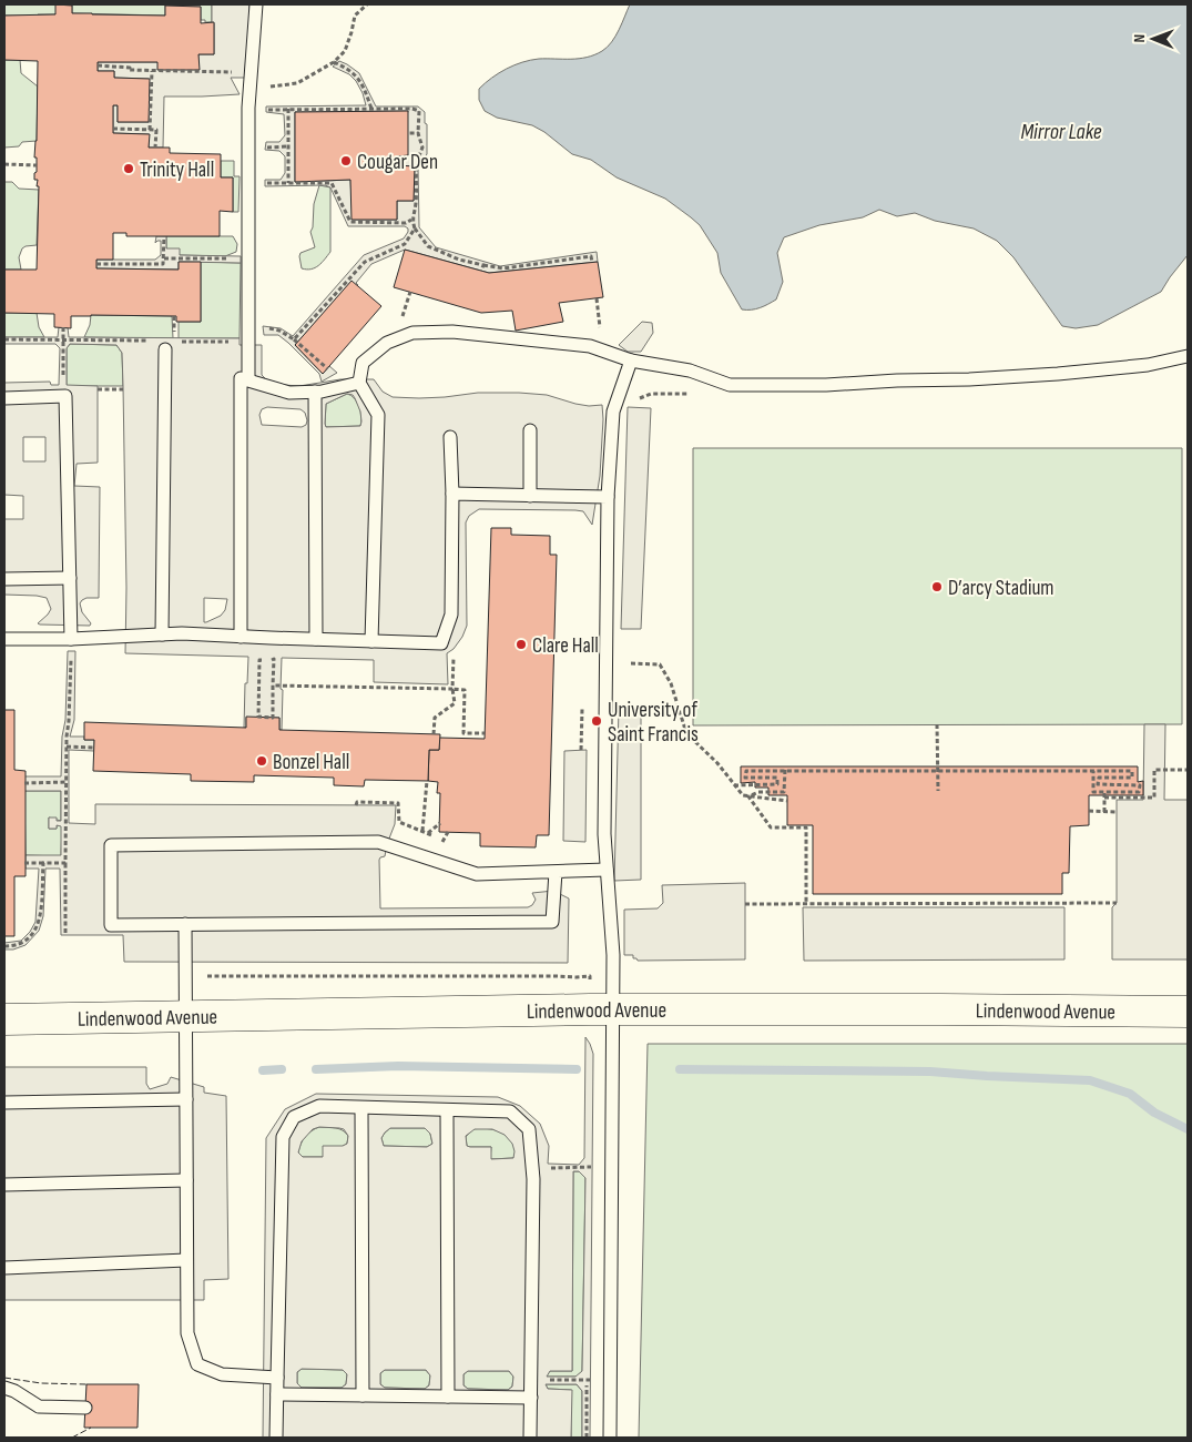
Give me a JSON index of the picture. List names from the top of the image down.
{
  "streets": {
    "street": ["Lindenwood Avenue"]
  },
  "water": ["Mirror Lake"],
  "places": [
    "Cougar Den",
    "Trinity Hall",
    "D’arcy Stadium",
    "Clare Hall",
    "University of Saint Francis",
    "Bonzel Hall"
  ],
  "north": "left"
}
